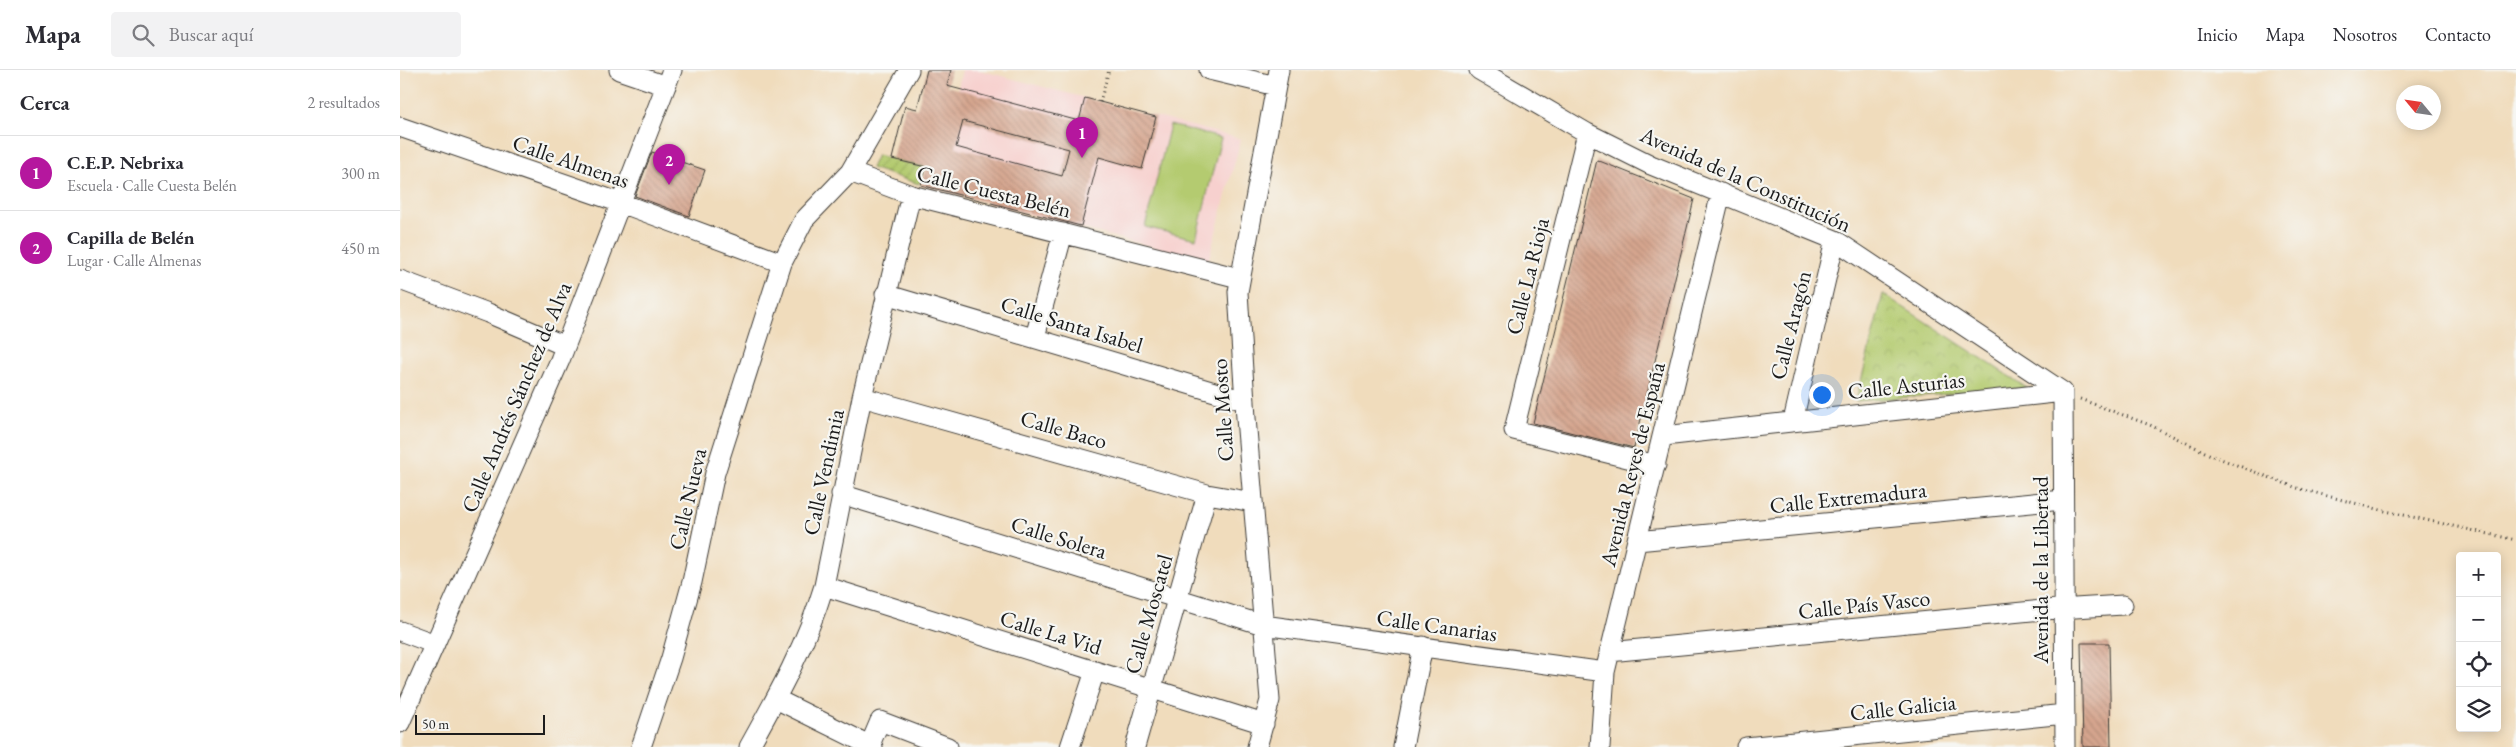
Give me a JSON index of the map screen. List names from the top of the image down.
{
  "streets": {
    "street": [
      "Calle Almenas",
      "Avenida de la Constitución",
      "Calle Cuesta Belén",
      "Calle La Rioja",
      "Calle Santa Isabel",
      "Calle Aragón",
      "Calle Asturias",
      "Calle Andrés Sánchez de Alva",
      "Calle Mosto",
      "Calle Baco",
      "Avenida Reyes de España",
      "Calle Vendimia",
      "Calle Extremadura",
      "Calle Nueva",
      "Calle Solera",
      "Avenida de la Libertad",
      "Calle País Vasco",
      "Calle Moscatel",
      "Calle Canarias",
      "Calle La Vid",
      "Calle Galicia"
    ]
  },
  "crossings": [
    ["Calle Almenas", "Calle Andrés Sánchez de Alva"],
    ["Calle Almenas", "Calle Nueva"],
    ["Avenida de la Constitución", "Calle La Rioja"],
    ["Avenida de la Constitución", "Calle Aragón"],
    ["Avenida de la Constitución", "Calle Asturias"],
    ["Avenida de la Constitución", "Avenida Reyes de España"],
    ["Avenida de la Constitución", "Avenida de la Libertad"],
    ["Calle Cuesta Belén", "Calle Mosto"],
    ["Calle Cuesta Belén", "Calle Vendimia"],
    ["Calle La Rioja", "Avenida Reyes de España"],
    ["Calle Santa Isabel", "Calle Mosto"],
    ["Calle Santa Isabel", "Calle Vendimia"],
    ["Calle Aragón", "Calle Asturias"],
    ["Calle Asturias", "Avenida Reyes de España"],
    ["Calle Asturias", "Avenida de la Libertad"],
    ["Calle Mosto", "Calle Baco"],
    ["Calle Mosto", "Calle Solera"],
    ["Calle Mosto", "Calle Canarias"],
    ["Calle Mosto", "Calle La Vid"],
    ["Calle Baco", "Calle Vendimia"],
    ["Calle Baco", "Calle Moscatel"],
    ["Avenida Reyes de España", "Calle Extremadura"],
    ["Avenida Reyes de España", "Calle País Vasco"],
    ["Avenida Reyes de España", "Calle Canarias"],
    ["Calle Vendimia", "Calle Solera"],
    ["Calle Vendimia", "Calle La Vid"],
    ["Calle Extremadura", "Avenida de la Libertad"],
    ["Calle Solera", "Calle Moscatel"],
    ["Calle Solera", "Calle Canarias"],
    ["Avenida de la Libertad", "Calle País Vasco"],
    ["Avenida de la Libertad", "Calle Galicia"],
    ["Calle Moscatel", "Calle La Vid"]
  ],
  "scale_bar": "50 m",
  "north": "top left",
  "page": {
    "header": "Mapa",
    "search": "Buscar aquí",
    "nav": [
      "Inicio",
      "Mapa",
      "Nosotros",
      "Contacto"
    ],
    "heading": ["Cerca", "2 resultados"],
    "pins": ["1", "2"],
    "list": [
      {
        "mark": "1",
        "name": "C.E.P. Nebrixa",
        "note": "Escuela · Calle Cuesta Belén",
        "value": "300 m"
      },
      {
        "mark": "2",
        "name": "Capilla de Belén",
        "note": "Lugar · Calle Almenas",
        "value": "450 m"
      }
    ],
    "map_buttons": ["+", "−"],
    "scale": "50 m"
  }
}
